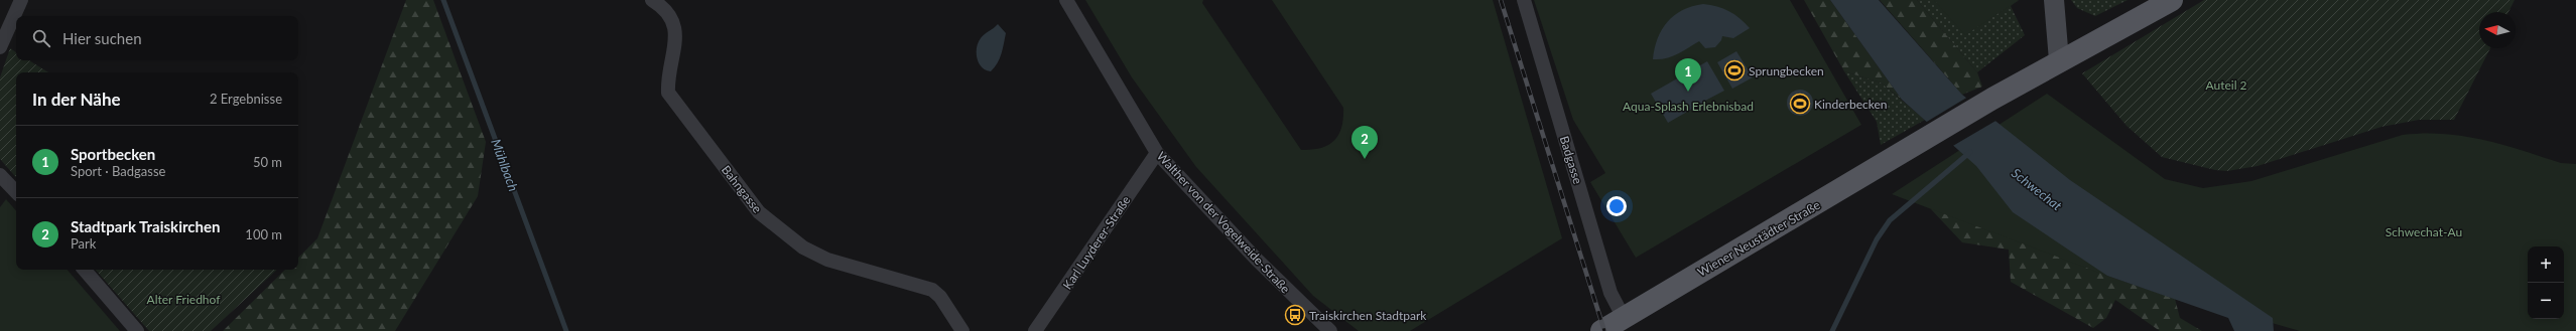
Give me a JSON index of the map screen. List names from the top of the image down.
{
  "streets": {
    "main road": ["Wiener Neustädter Straße"],
    "street": [
      "Badgasse",
      "Bahngasse",
      "Walther von der Vogelweide-Straße",
      "Karl Luyderer-Straße"
    ]
  },
  "crossings": [
    ["Badgasse", "Wiener Neustädter Straße"],
    ["Walther von der Vogelweide-Straße", "Karl Luyderer-Straße"]
  ],
  "water": ["Mühlbach", "Schwechat"],
  "parks": [
    "Auteil 2",
    "Aqua-Splash Erlebnisbad",
    "Schwechat-Au",
    "Alter Friedhof"
  ],
  "places": {
    "sports": ["Sprungbecken", "Kinderbecken"],
    "bus stop": ["Traiskirchen Stadtpark"]
  },
  "north": "left",
  "page": {
    "search": "Hier suchen",
    "pins": ["1", "2"],
    "heading": ["In der Nähe", "2 Ergebnisse"],
    "list": [
      {
        "mark": "1",
        "name": "Sportbecken",
        "note": "Sport · Badgasse",
        "value": "50 m"
      },
      {
        "mark": "2",
        "name": "Stadtpark Traiskirchen",
        "note": "Park",
        "value": "100 m"
      }
    ],
    "map_buttons": ["+", "−"]
  }
}
